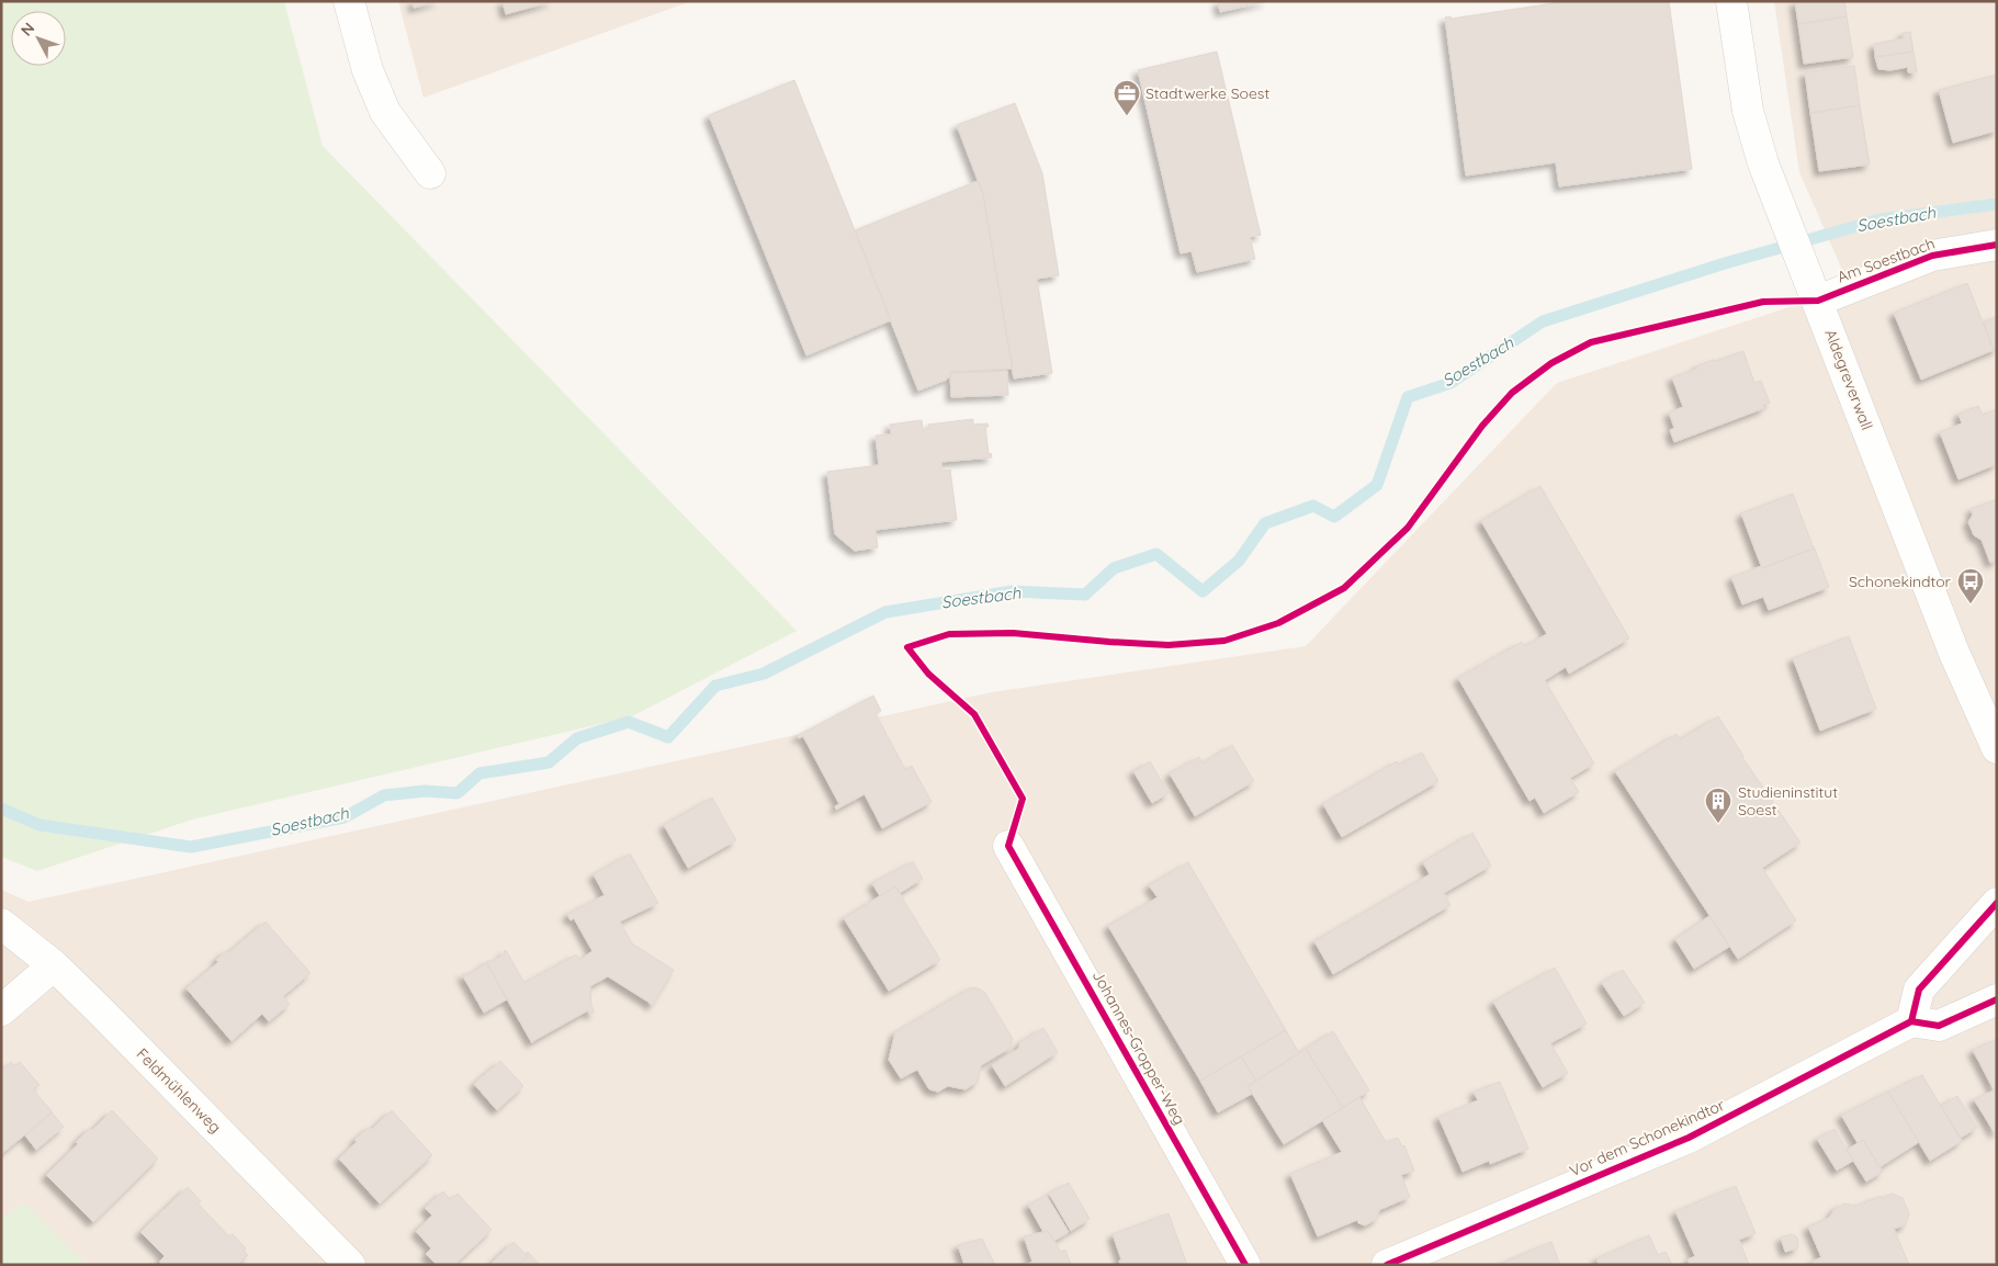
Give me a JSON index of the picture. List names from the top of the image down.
{
  "streets": {
    "street": [
      "Am Soestbach",
      "Aldegreverwall",
      "Johannes-Gropper-Weg",
      "Feldmühlenweg",
      "Vor dem Schonekindtor"
    ]
  },
  "crossings": [
    ["Am Soestbach", "Aldegreverwall"]
  ],
  "water": ["Soestbach"],
  "places": {
    "office": ["Stadtwerke Soest"],
    "bus stop": ["Schonekindtor"],
    "building": ["Studieninstitut Soest"]
  },
  "north": "top left"
}
